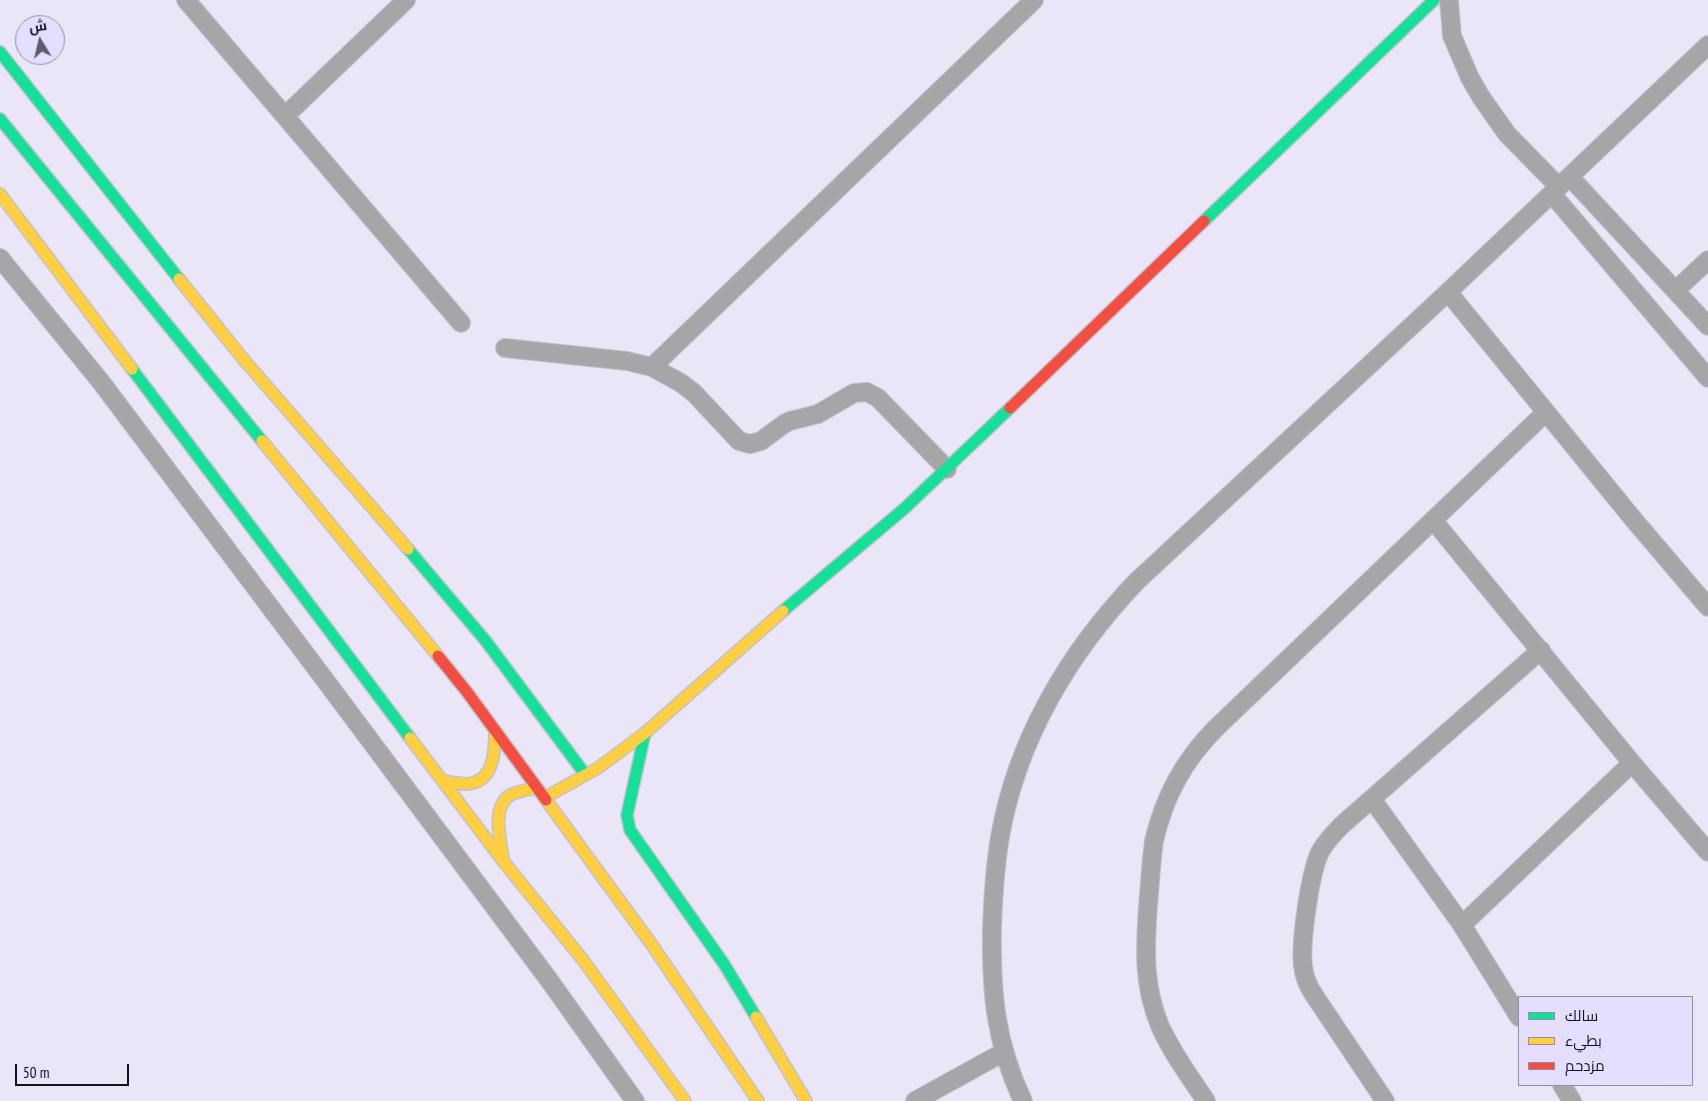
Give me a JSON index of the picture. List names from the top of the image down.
{
  "legend": ["سالك", "بطيء", "مزدحم"],
  "scale_bar": "50 m",
  "north": "top"
}
